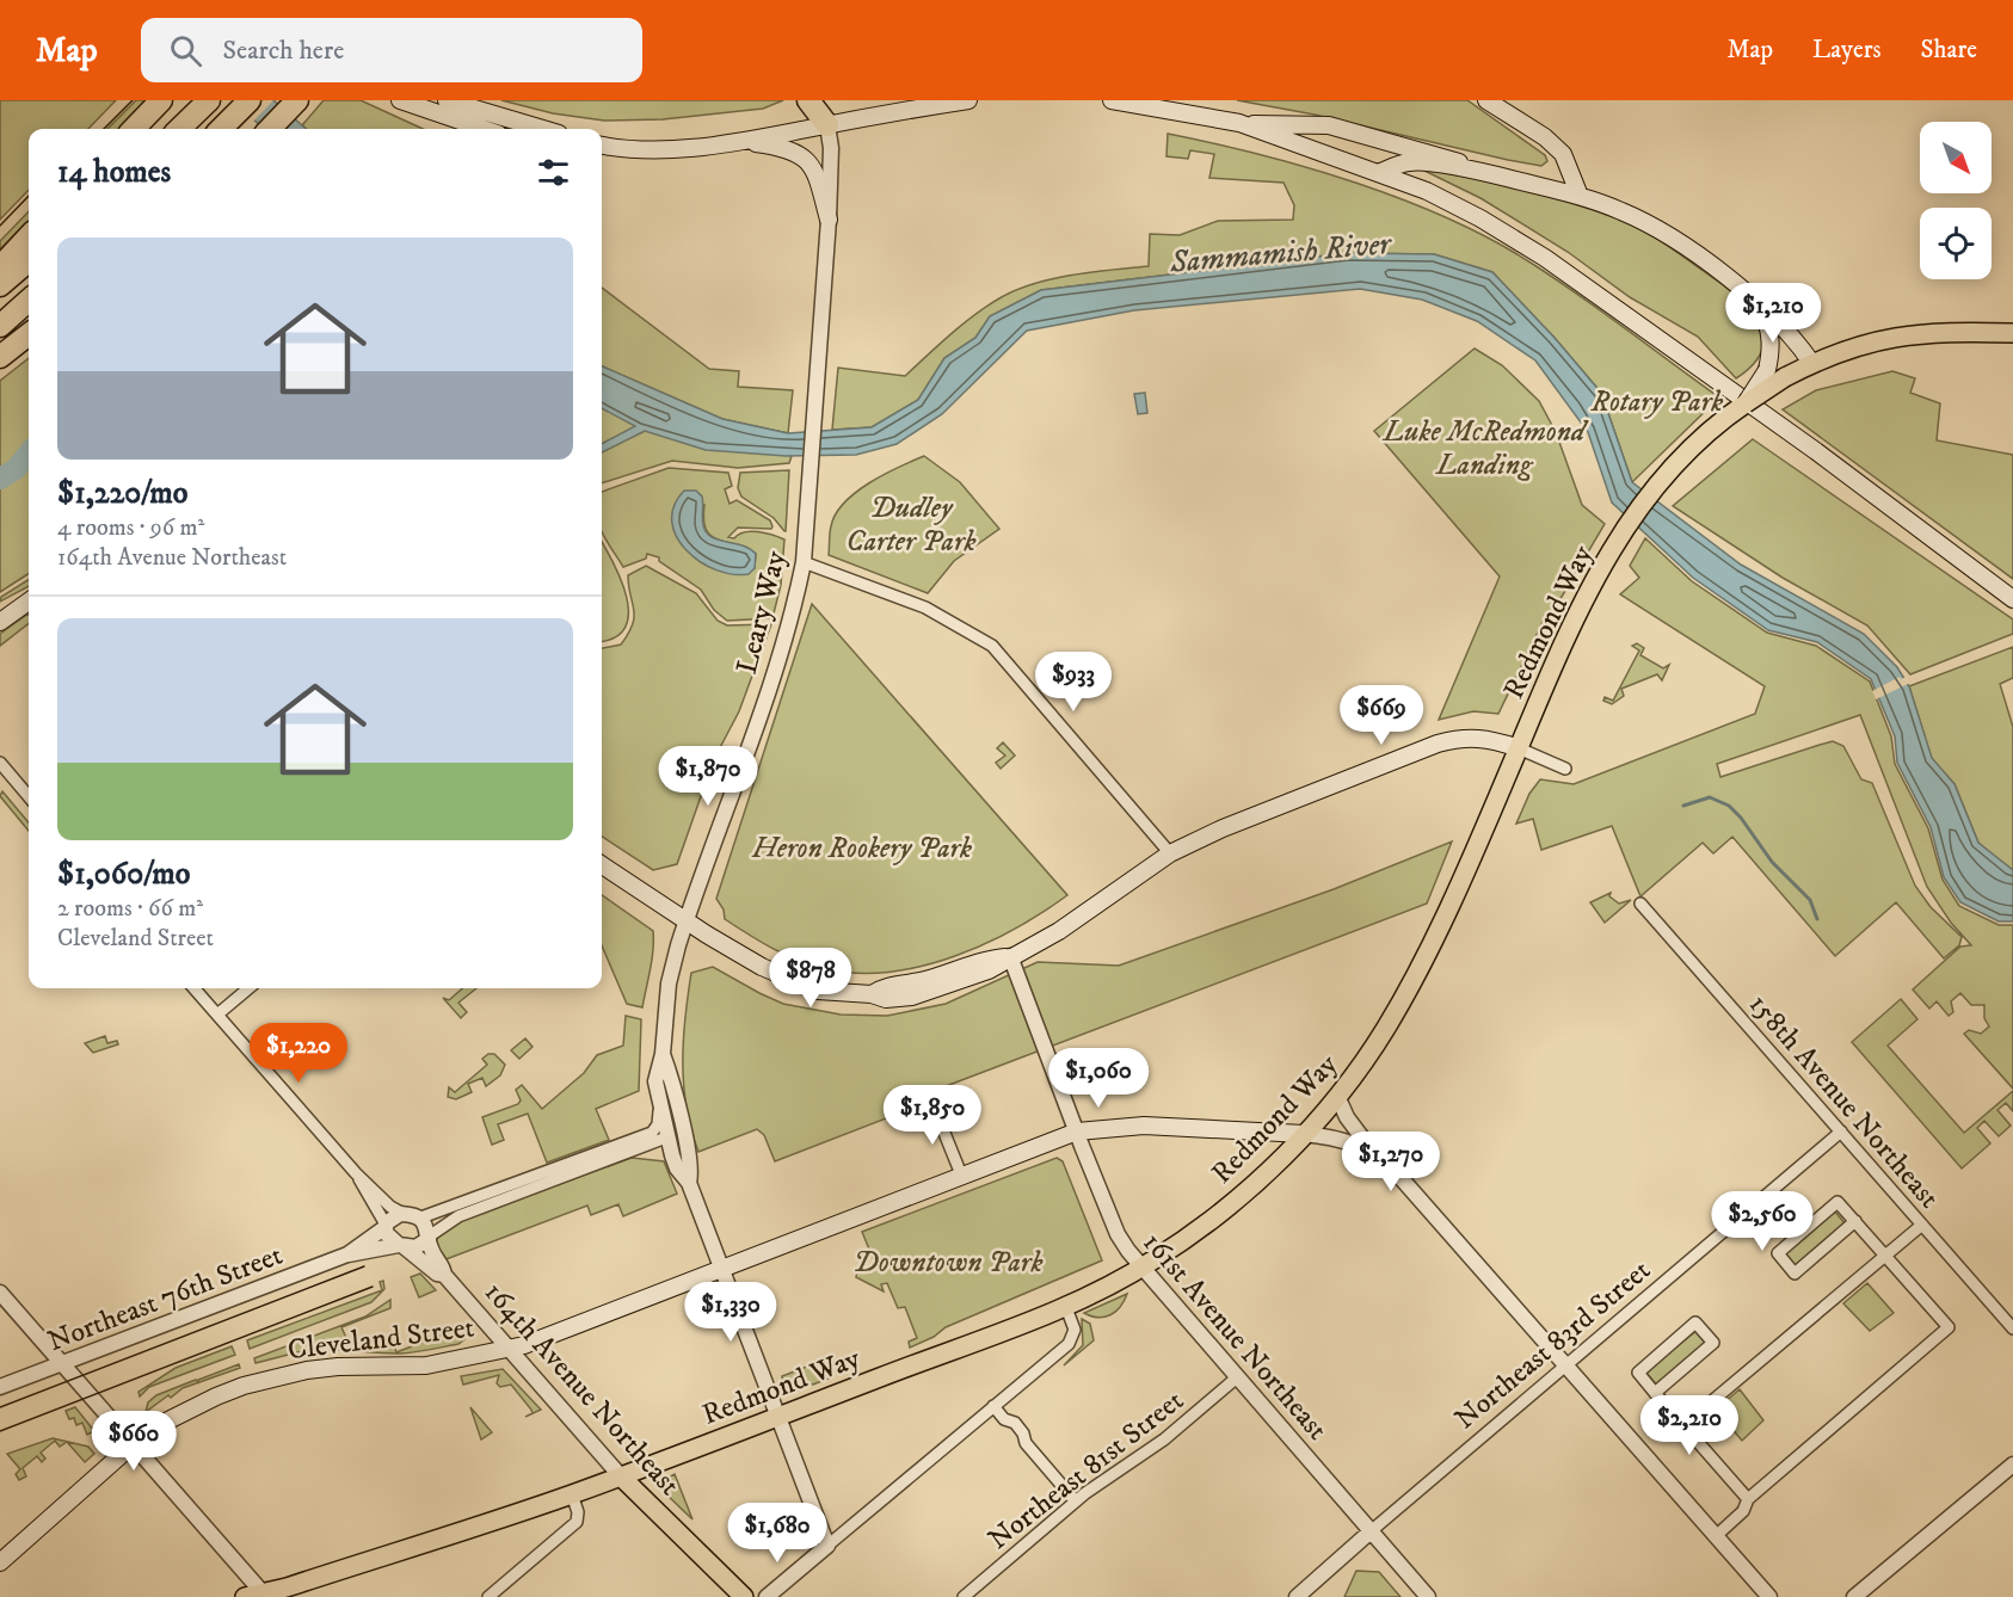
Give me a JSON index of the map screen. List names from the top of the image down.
{
  "streets": {
    "main road": ["Redmond Way", "Cleveland Street", "164th Avenue Northeast"],
    "street": [
      "Leary Way",
      "158th Avenue Northeast",
      "Northeast 76th Street",
      "161st Avenue Northeast",
      "Northeast 83rd Street",
      "Northeast 81st Street"
    ]
  },
  "crossings": [
    ["Leary Way", "Redmond Way"],
    ["Leary Way", "Cleveland Street"],
    ["Redmond Way", "161st Avenue Northeast"],
    ["Redmond Way", "Cleveland Street"],
    ["Redmond Way", "164th Avenue Northeast"],
    ["158th Avenue Northeast", "Northeast 83rd Street"],
    ["Northeast 76th Street", "164th Avenue Northeast"],
    ["161st Avenue Northeast", "Cleveland Street"],
    ["161st Avenue Northeast", "Northeast 83rd Street"],
    ["161st Avenue Northeast", "Northeast 81st Street"],
    ["Cleveland Street", "164th Avenue Northeast"]
  ],
  "water": ["Sammamish River"],
  "parks": [
    "Rotary Park",
    "Luke McRedmond Landing",
    "Dudley Carter Park",
    "Heron Rookery Park",
    "Downtown Park"
  ],
  "north": "bottom right",
  "page": {
    "header": "Map",
    "search": "Search here",
    "nav": ["Map", "Layers", "Share"],
    "heading": "14 homes",
    "list": [
      {
        "name": "$1,220/mo",
        "note": "4 rooms · 96 m² · 164th Avenue Northeast"
      },
      {
        "name": "$1,060/mo",
        "note": "2 rooms · 66 m² · Cleveland Street"
      }
    ],
    "price": [
      "$1,210",
      "$933",
      "$669",
      "$1,870",
      "$878",
      "$1,220",
      "$1,060",
      "$1,850",
      "$1,270",
      "$2,560",
      "$1,330",
      "$2,210",
      "$660",
      "$1,680"
    ]
  }
}
